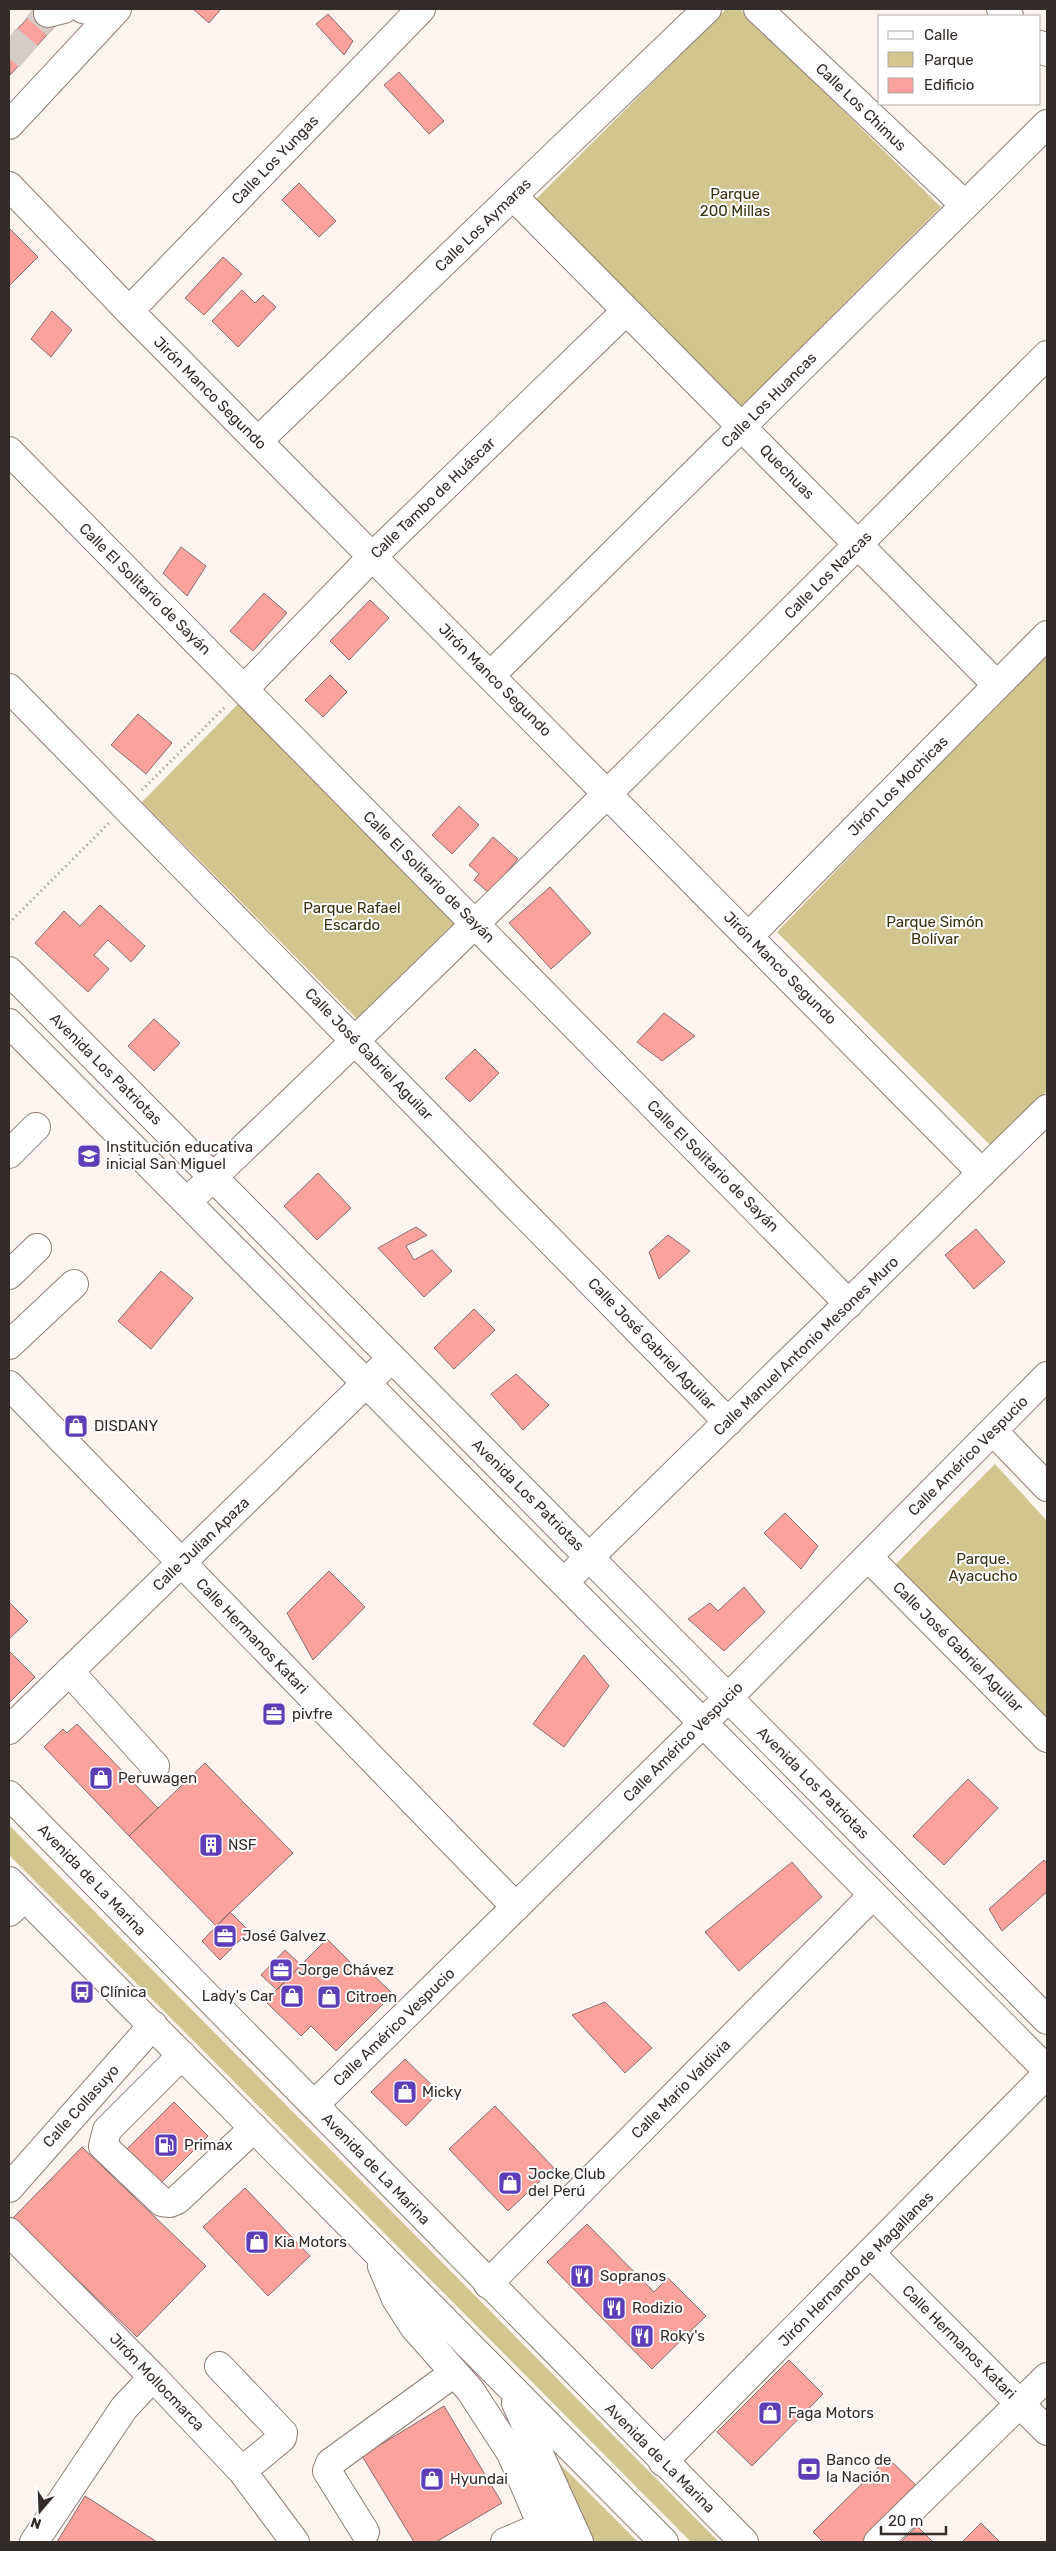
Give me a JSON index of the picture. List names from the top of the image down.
{
  "streets": {
    "street": [
      "Calle Los Chimus",
      "Calle Los Yungas",
      "Calle Los Aymaras",
      "Jirón Manco Segundo",
      "Calle Los Huancas",
      "Quechuas",
      "Calle Tambo de Huáscar",
      "Calle Los Nazcas",
      "Calle El Solitario de Sayán",
      "Jirón Los Mochicas",
      "Calle José Gabriel Aguilar",
      "Avenida Los Patriotas",
      "Calle Manuel Antonio Mesones Muro",
      "Calle Américo Vespucio",
      "Calle Julian Apaza",
      "Calle Hermanos Katari",
      "Avenida de La Marina",
      "Calle Mario Valdivia",
      "Calle Collasuyo",
      "Jirón Hernando de Magallanes",
      "Jirón Mollocmarca"
    ]
  },
  "crossings": [
    ["Calle Los Chimus", "Calle Los Huancas"],
    ["Calle Los Yungas", "Jirón Manco Segundo"],
    ["Calle Los Aymaras", "Jirón Manco Segundo"],
    ["Calle Los Aymaras", "Quechuas"],
    ["Jirón Manco Segundo", "Calle Los Huancas"],
    ["Jirón Manco Segundo", "Calle Tambo de Huáscar"],
    ["Jirón Manco Segundo", "Calle Los Nazcas"],
    ["Jirón Manco Segundo", "Jirón Los Mochicas"],
    ["Jirón Manco Segundo", "Calle Manuel Antonio Mesones Muro"],
    ["Calle Los Huancas", "Quechuas"],
    ["Quechuas", "Calle Tambo de Huáscar"],
    ["Quechuas", "Calle Los Nazcas"],
    ["Quechuas", "Jirón Los Mochicas"],
    ["Calle Tambo de Huáscar", "Calle El Solitario de Sayán"],
    ["Calle Los Nazcas", "Calle El Solitario de Sayán"],
    ["Calle Los Nazcas", "Calle José Gabriel Aguilar"],
    ["Calle El Solitario de Sayán", "Calle Manuel Antonio Mesones Muro"],
    ["Calle José Gabriel Aguilar", "Calle Manuel Antonio Mesones Muro"],
    ["Calle José Gabriel Aguilar", "Calle Américo Vespucio"],
    ["Avenida Los Patriotas", "Calle Manuel Antonio Mesones Muro"],
    ["Avenida Los Patriotas", "Calle Américo Vespucio"],
    ["Avenida Los Patriotas", "Calle Julian Apaza"],
    ["Calle Américo Vespucio", "Calle Hermanos Katari"],
    ["Calle Américo Vespucio", "Avenida de La Marina"],
    ["Calle Julian Apaza", "Calle Hermanos Katari"],
    ["Calle Hermanos Katari", "Jirón Hernando de Magallanes"],
    ["Avenida de La Marina", "Calle Mario Valdivia"],
    ["Avenida de La Marina", "Jirón Hernando de Magallanes"]
  ],
  "parks": [
    "Parque 200 Millas",
    "Parque Rafael Escardo",
    "Parque Simón Bolívar",
    "Parque. Ayacucho"
  ],
  "places": {
    "school or university": ["Institución educativa inicial San Miguel"],
    "shop": [
      "DISDANY",
      "Peruwagen",
      "Lady's Car",
      "Citroen",
      "Micky",
      "Jocke Club del Perú",
      "Kia Motors",
      "Faga Motors",
      "Hyundai"
    ],
    "office": ["pivfre", "José Galvez", "Jorge Chávez"],
    "building": ["NSF"],
    "bus stop": ["Clínica"],
    "fuel station": ["Primax"],
    "restaurant": ["Sopranos", "Rodizio", "Roky's"],
    "bank": ["Banco de la Nación"]
  },
  "legend": ["Calle", "Parque", "Edificio"],
  "scale_bar": "20 m",
  "north": "bottom"
}
